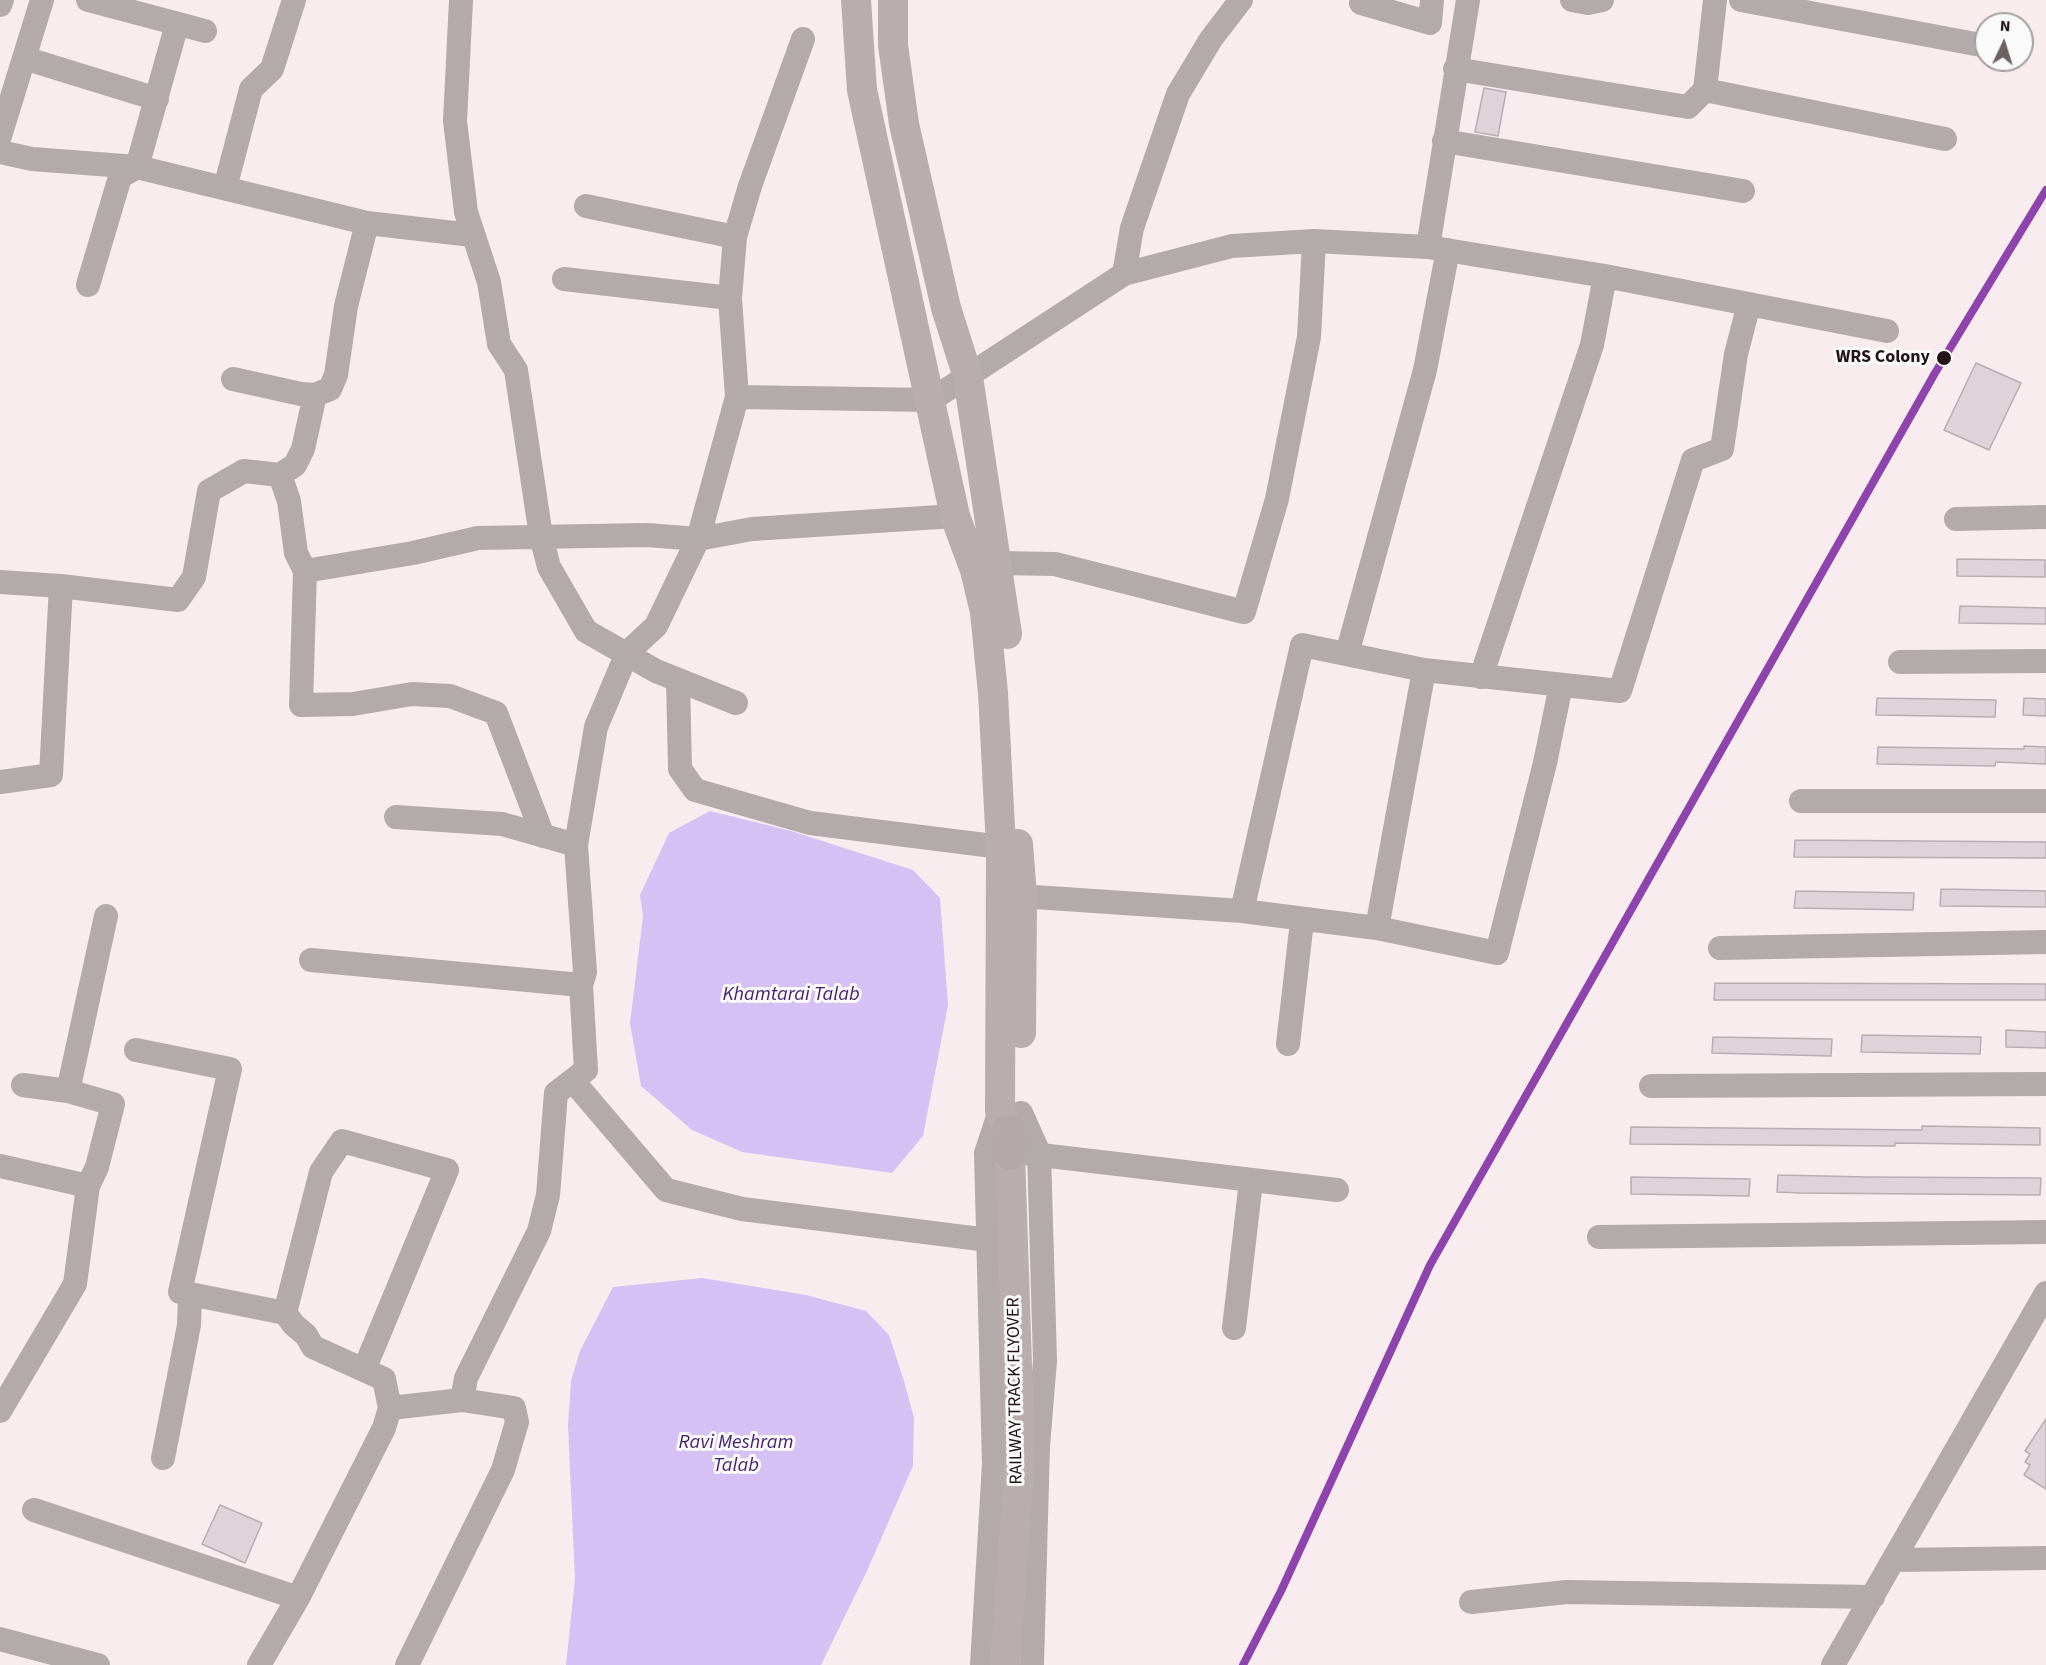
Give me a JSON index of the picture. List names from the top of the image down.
{
  "streets": {
    "main road": ["RAILWAY TRACK FLYOVER"]
  },
  "water": ["Khamtarai Talab", "Ravi Meshram Talab"],
  "places": ["WRS Colony"],
  "north": "top"
}
